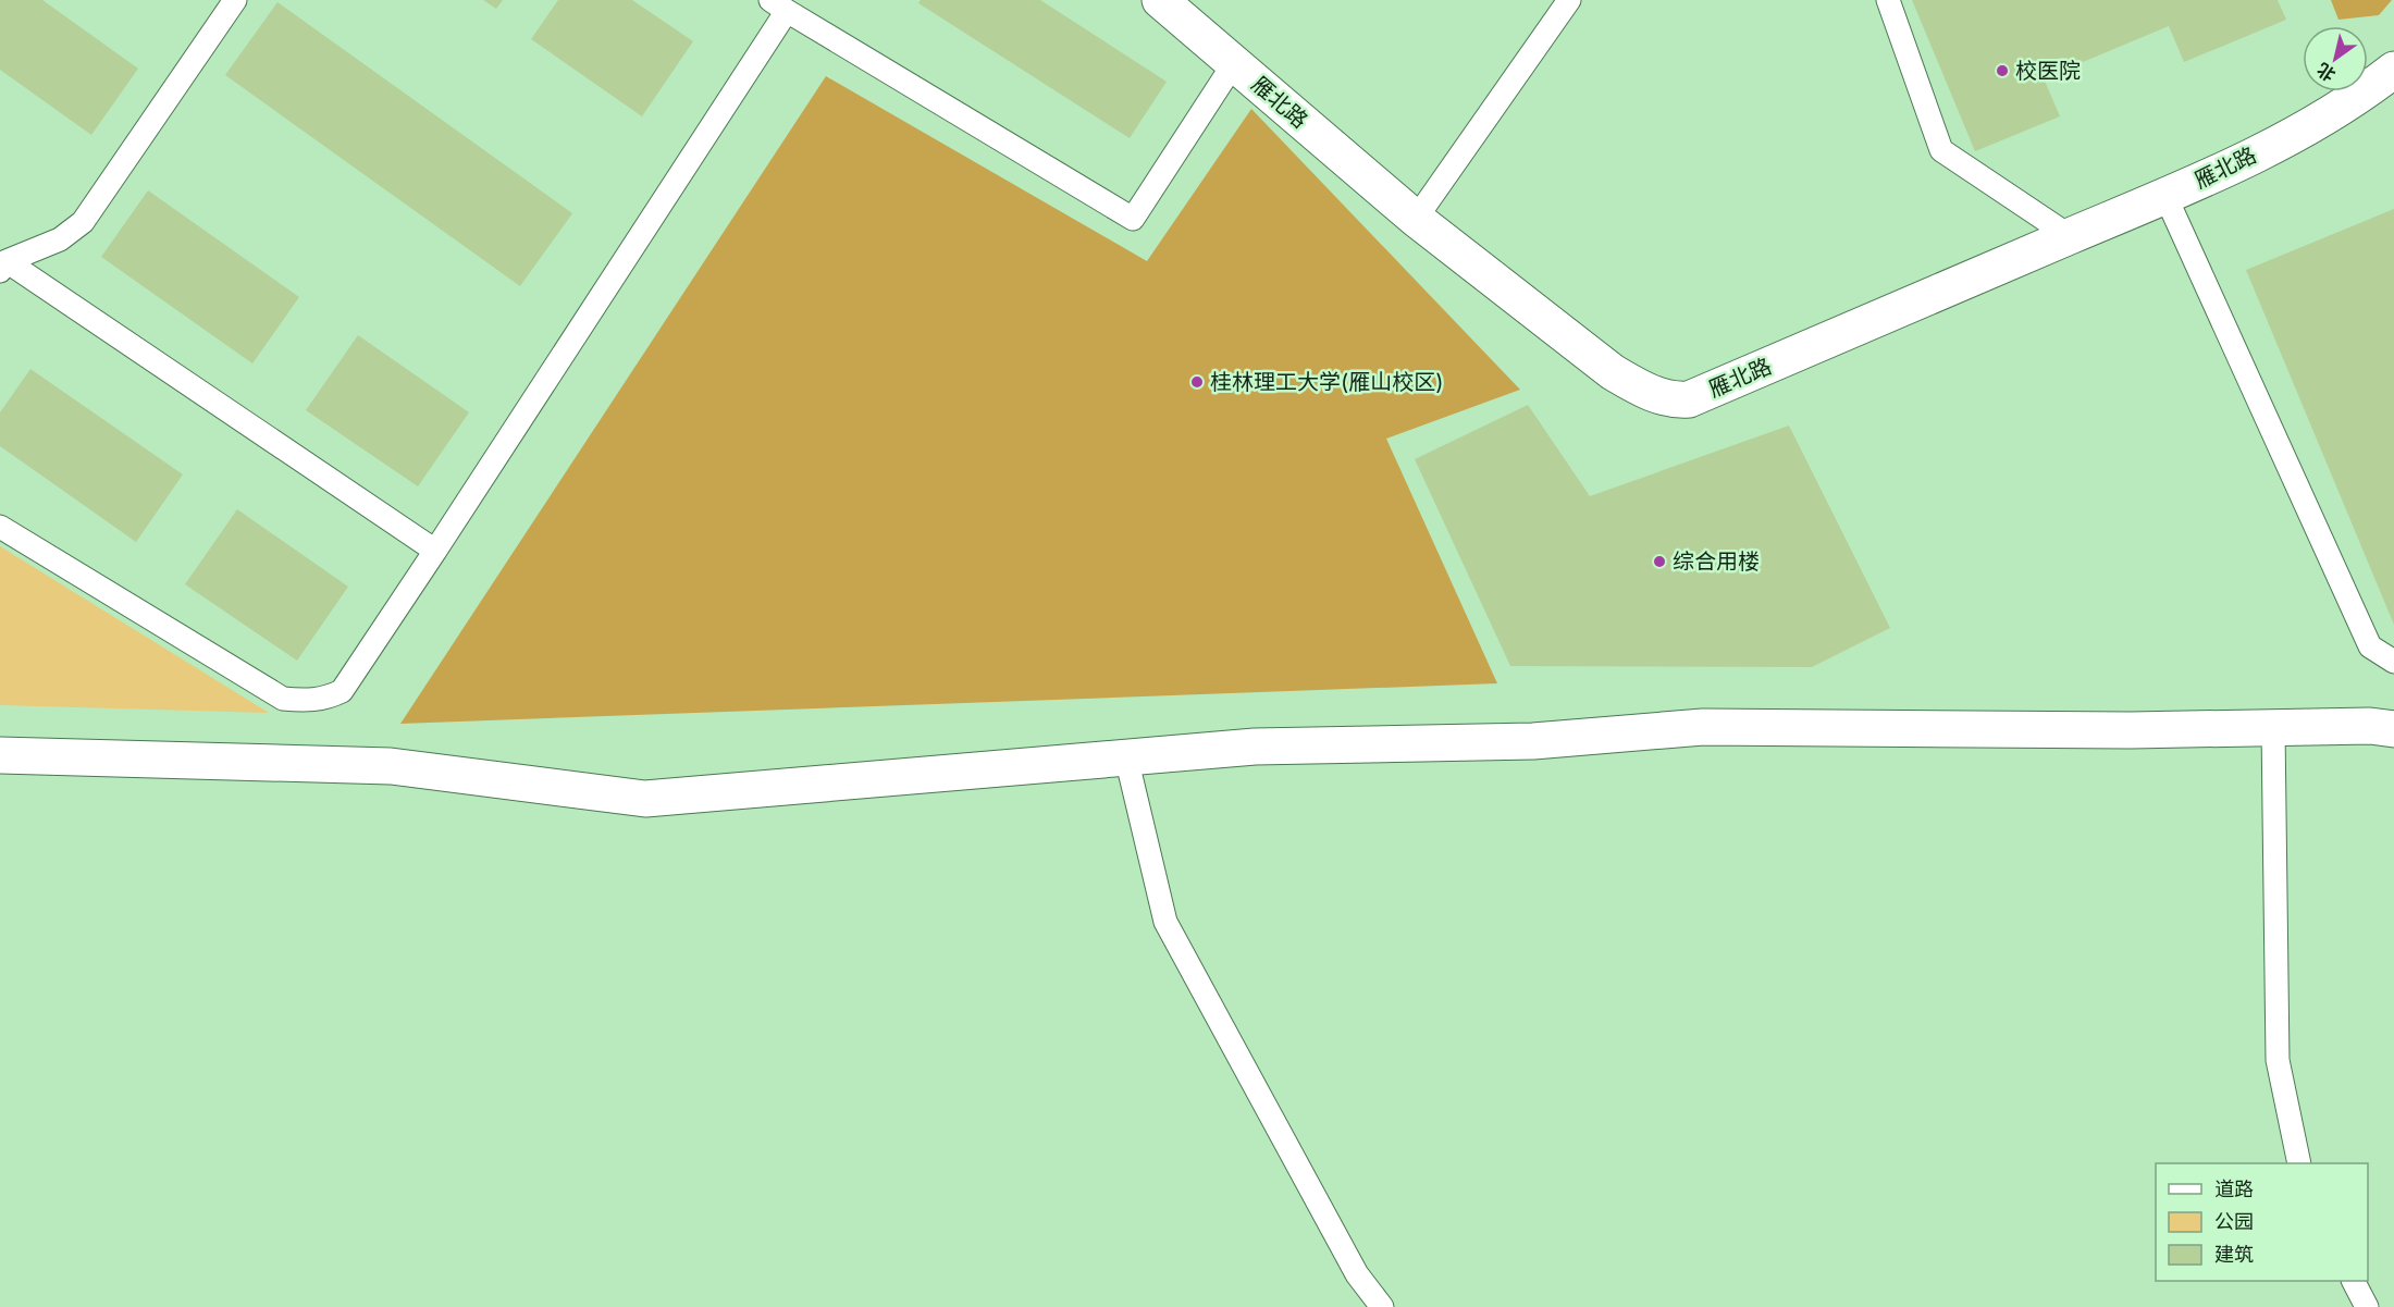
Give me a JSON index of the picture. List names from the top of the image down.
{
  "streets": {
    "street": ["雁北路"]
  },
  "places": ["校医院", "桂林理工大学(雁山校区)", "综合用楼"],
  "legend": ["道路", "公园", "建筑"],
  "north": "bottom left"
}
